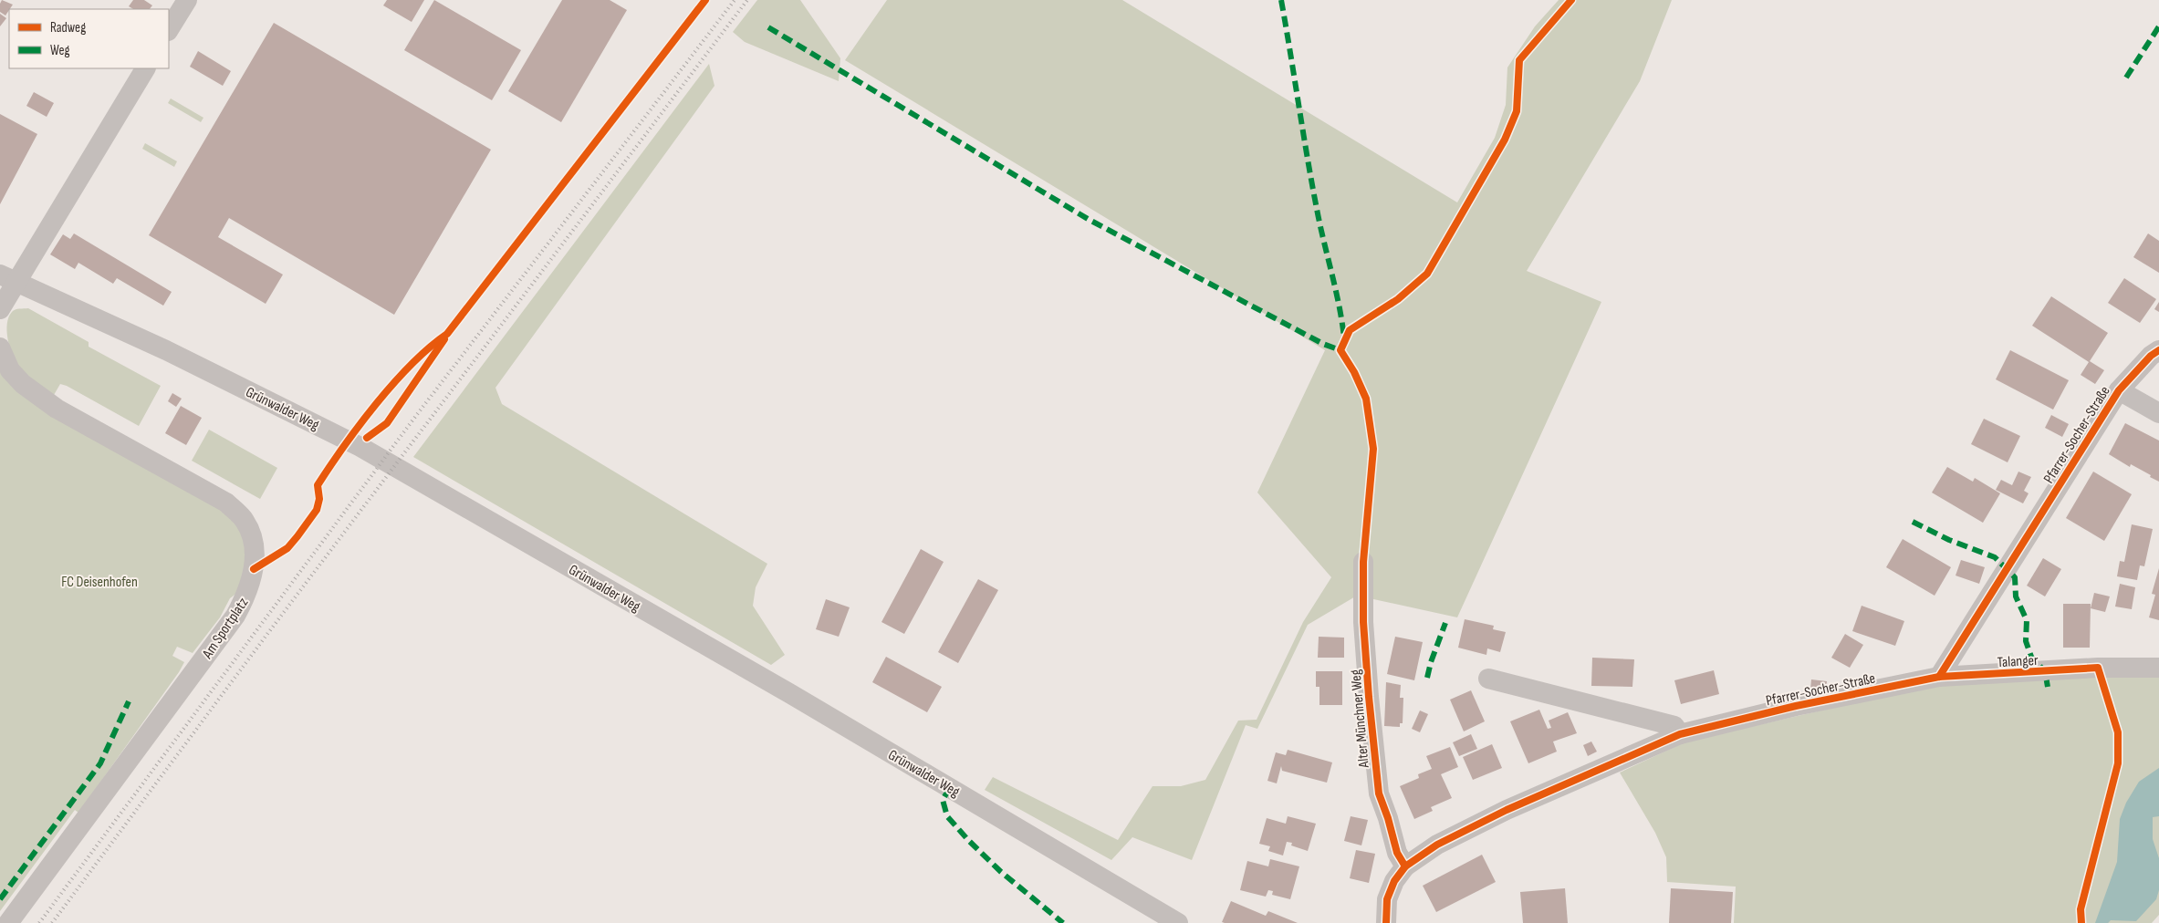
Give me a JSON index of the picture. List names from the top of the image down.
{
  "streets": {
    "street": [
      "Grünwalder Weg",
      "Pfarrer-Socher-Straße",
      "Am Sportplatz",
      "Talanger",
      "Alter Münchner Weg"
    ]
  },
  "crossings": [
    ["Pfarrer-Socher-Straße", "Talanger"],
    ["Pfarrer-Socher-Straße", "Alter Münchner Weg"]
  ],
  "parks": ["FC Deisenhofen"],
  "legend": ["Radweg", "Weg"]
}
